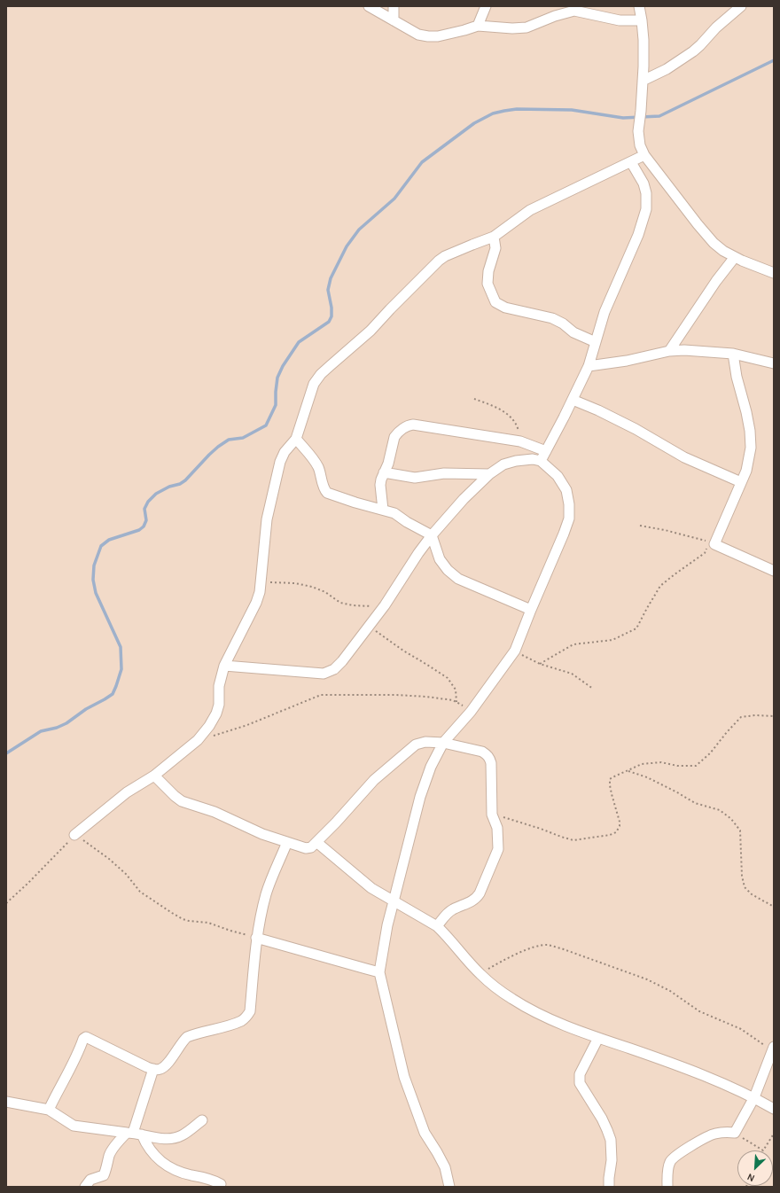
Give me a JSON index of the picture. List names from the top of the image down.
{
  "north": "bottom left"
}
